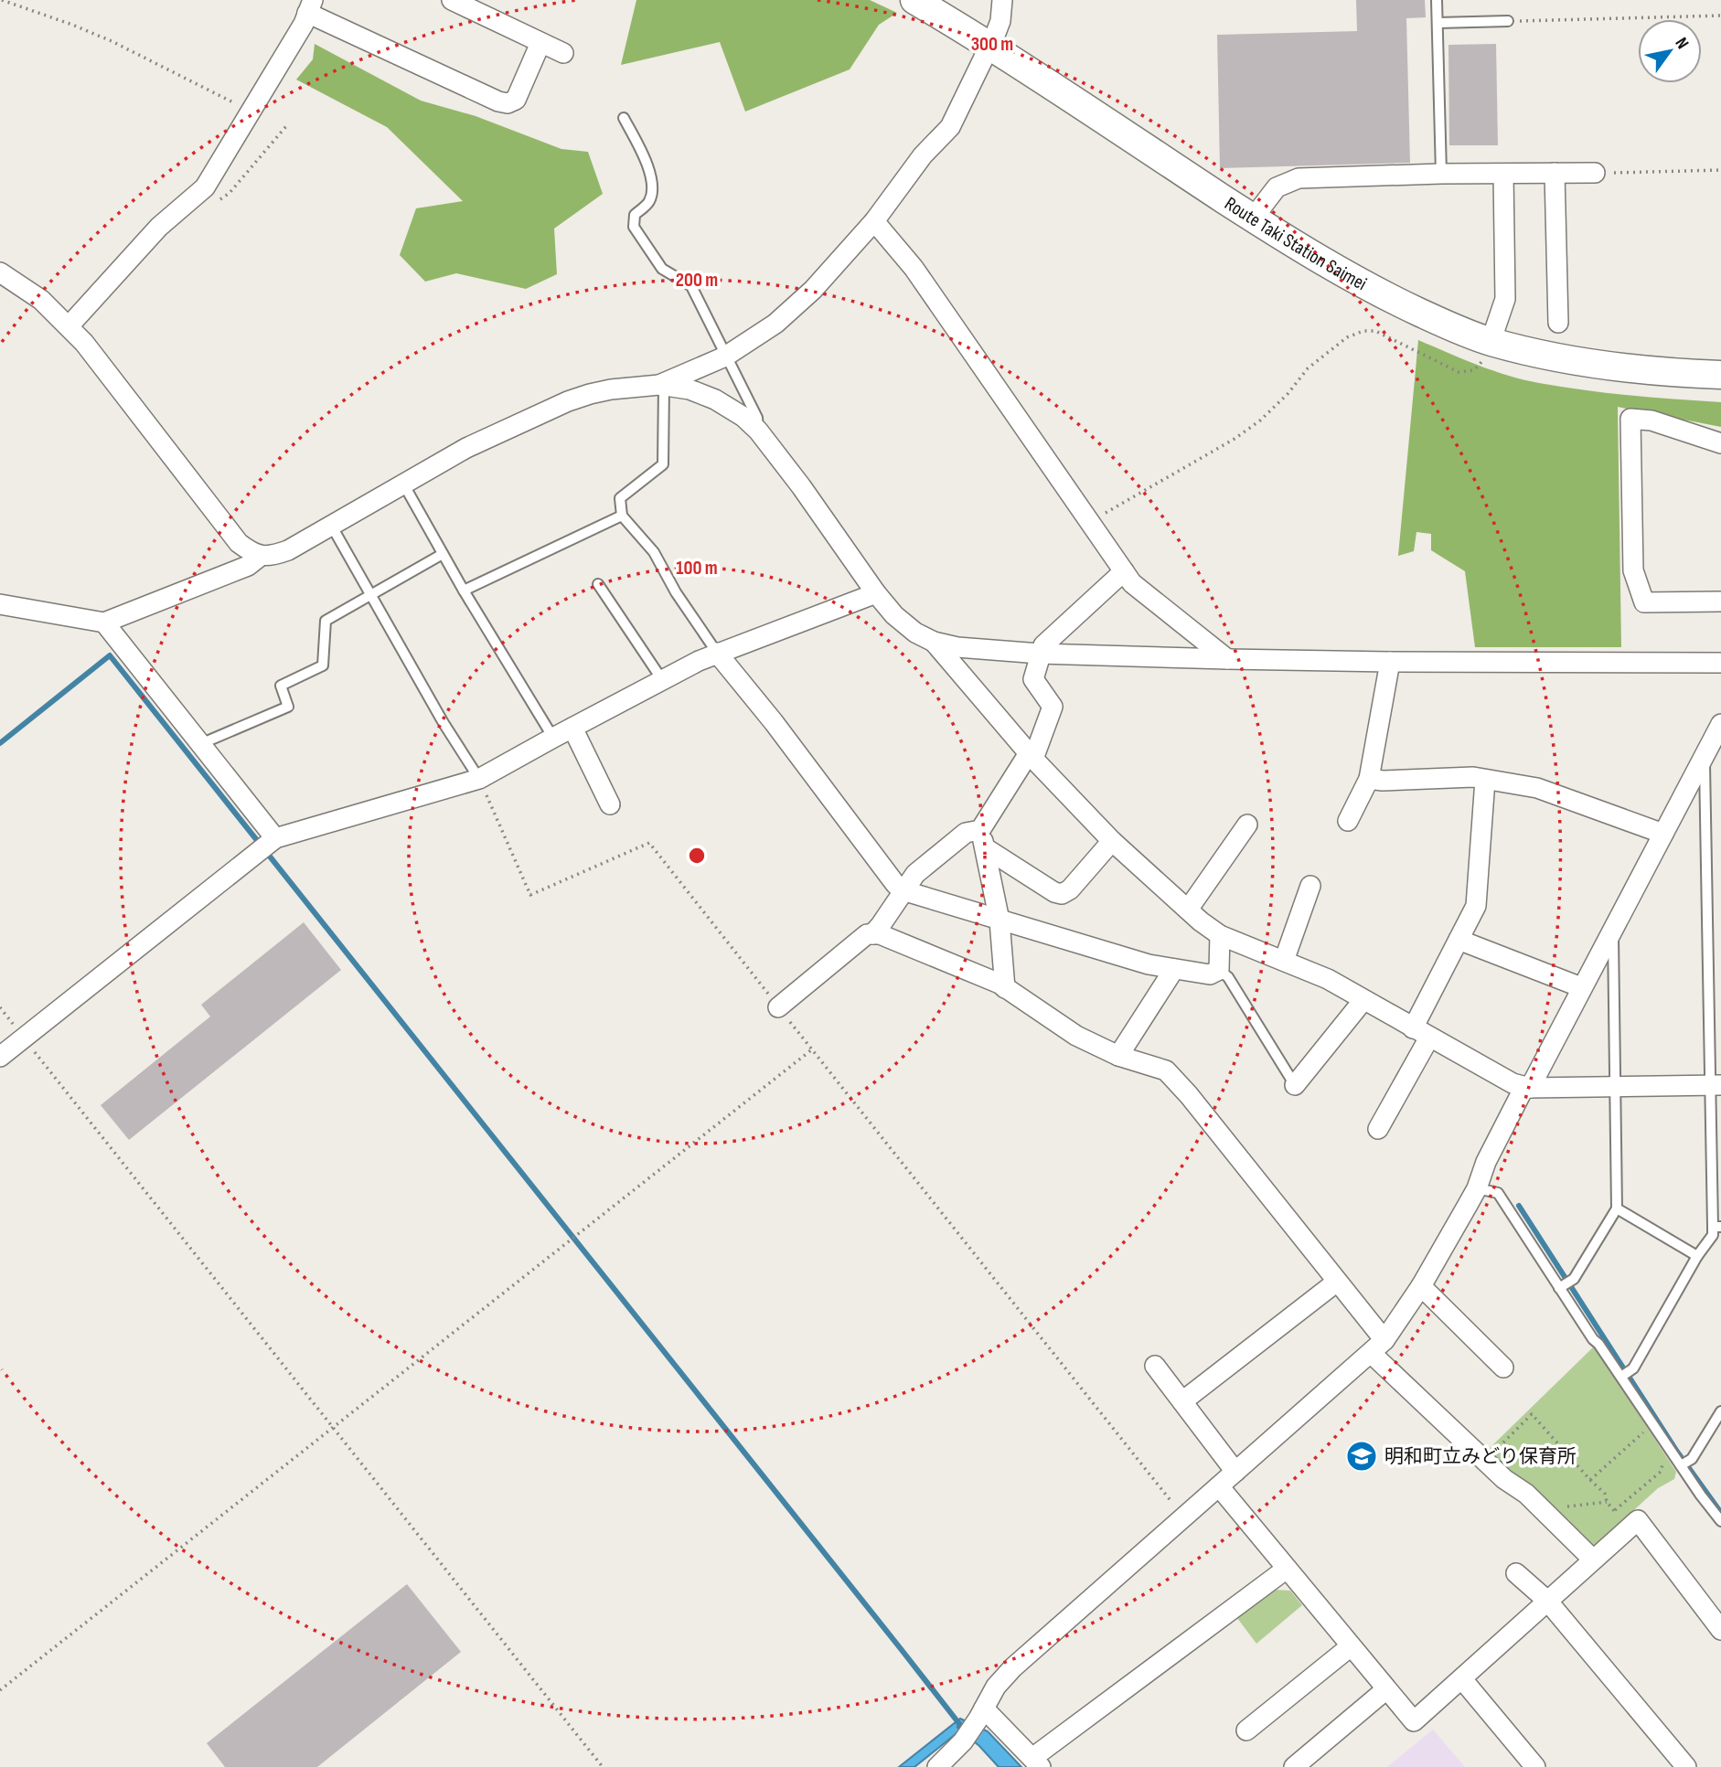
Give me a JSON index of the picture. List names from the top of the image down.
{
  "streets": {
    "main road": ["Route Taki Station Saimei"]
  },
  "places": {
    "school or university": ["明和町立みどり保育所"]
  },
  "north": "top right",
  "rings": ["300 m", "200 m", "100 m"]
}
